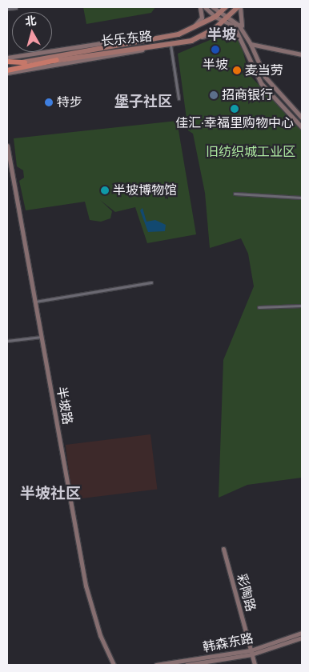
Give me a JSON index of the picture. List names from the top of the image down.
{
  "streets": {
    "main road": [
      "长乐东路",
      "半坡路",
      "彩陶路",
      "韩森东路"
    ]
  },
  "crossings": [
    ["彩陶路", "韩森东路"]
  ],
  "districts": ["半坡", "堡子社区", "半坡社区"],
  "parks": ["旧纺织城工业区"],
  "places": [
    "半坡",
    "麦当劳",
    "招商银行",
    "特步",
    "佳汇·幸福里购物中心",
    "半坡博物馆"
  ],
  "north": "top"
}
